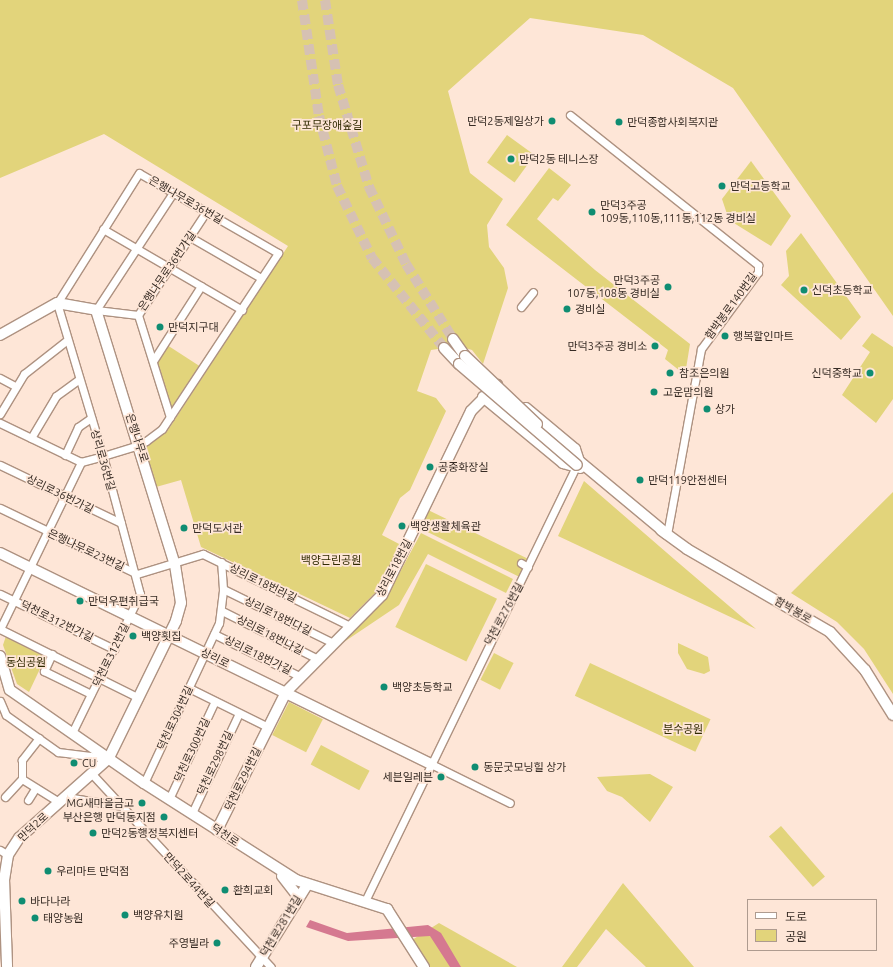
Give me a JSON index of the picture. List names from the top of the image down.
{
  "streets": {
    "main road": [
      "은행나무로",
      "상리로18번길",
      "함박봉로",
      "상리로",
      "덕천로294번길",
      "만덕2로",
      "덕천로",
      "덕천로281번길"
    ],
    "street": [
      "은행나무로36번길",
      "은행나무로36번가길",
      "함박봉로140번길",
      "상리로36번길",
      "상리로36번가길",
      "은행나무로23번길",
      "상리로18번라길",
      "덕천로276번길",
      "상리로18번다길",
      "덕천로312번가길",
      "상리로18번나길",
      "덕천로312번길",
      "상리로18번가길",
      "덕천로304번길",
      "덕천로300번길",
      "덕천로298번길",
      "만덕2로44번길"
    ]
  },
  "crossings": [
    ["은행나무로36번길", "은행나무로36번가길"],
    ["은행나무로36번길", "은행나무로"],
    ["은행나무로36번길", "상리로36번길"],
    ["함박봉로140번길", "함박봉로"],
    ["은행나무로", "은행나무로23번길"],
    ["은행나무로", "상리로18번라길"],
    ["은행나무로", "상리로"],
    ["은행나무로", "만덕2로"],
    ["은행나무로", "덕천로"],
    ["상리로36번길", "상리로36번가길"],
    ["상리로36번길", "은행나무로23번길"],
    ["상리로36번길", "덕천로312번길"],
    ["상리로36번길", "상리로"],
    ["은행나무로23번길", "상리로18번라길"],
    ["상리로18번길", "상리로18번라길"],
    ["상리로18번길", "함박봉로"],
    ["상리로18번길", "덕천로276번길"],
    ["상리로18번길", "상리로18번다길"],
    ["상리로18번길", "상리로18번나길"],
    ["상리로18번길", "상리로18번가길"],
    ["상리로18번길", "상리로"],
    ["상리로18번길", "덕천로294번길"],
    ["상리로18번라길", "덕천로304번길"],
    ["함박봉로", "덕천로276번길"],
    ["덕천로276번길", "상리로"],
    ["덕천로276번길", "덕천로"],
    ["상리로18번다길", "덕천로304번길"],
    ["덕천로312번가길", "덕천로312번길"],
    ["상리로18번나길", "덕천로304번길"],
    ["덕천로312번길", "상리로"],
    ["덕천로312번길", "덕천로"],
    ["상리로18번가길", "덕천로304번길"],
    ["상리로", "덕천로304번길"],
    ["상리로", "덕천로294번길"],
    ["덕천로304번길", "덕천로"],
    ["덕천로300번길", "덕천로"],
    ["덕천로298번길", "덕천로"],
    ["덕천로294번길", "덕천로"],
    ["만덕2로", "덕천로"],
    ["만덕2로", "만덕2로44번길"],
    ["덕천로", "덕천로281번길"],
    ["만덕2로44번길", "덕천로281번길"]
  ],
  "parks": [
    "구포무장애숲길",
    "백양근린공원",
    "동심공원",
    "분수공원"
  ],
  "places": [
    "만덕2동제일상가",
    "만덕종합사회복지관",
    "만덕2동 테니스장",
    "만덕고등학교",
    "만덕3주공 109동,110동,111동,112동 경비실",
    "만덕3주공 107동,108동 경비실",
    "신덕초등학교",
    "경비실",
    "만덕지구대",
    "행복할인마트",
    "만덕3주공 경비소",
    "참조은의원",
    "신덕중학교",
    "고운맘의원",
    "상가",
    "공중화장실",
    "만덕119안전센터",
    "백양생활체육관",
    "만덕도서관",
    "만덕우편취급국",
    "백양횟집",
    "백양초등학교",
    "CU",
    "동문굿모닝힐 상가",
    "세븐일레븐",
    "MG새마을금고",
    "부산은행 만덕동지점",
    "만덕2동행정복지센터",
    "우리마트 만덕점",
    "환희교회",
    "바다나라",
    "백양유치원",
    "태양농원",
    "주영빌라"
  ],
  "legend": ["도로", "공원"]
}
